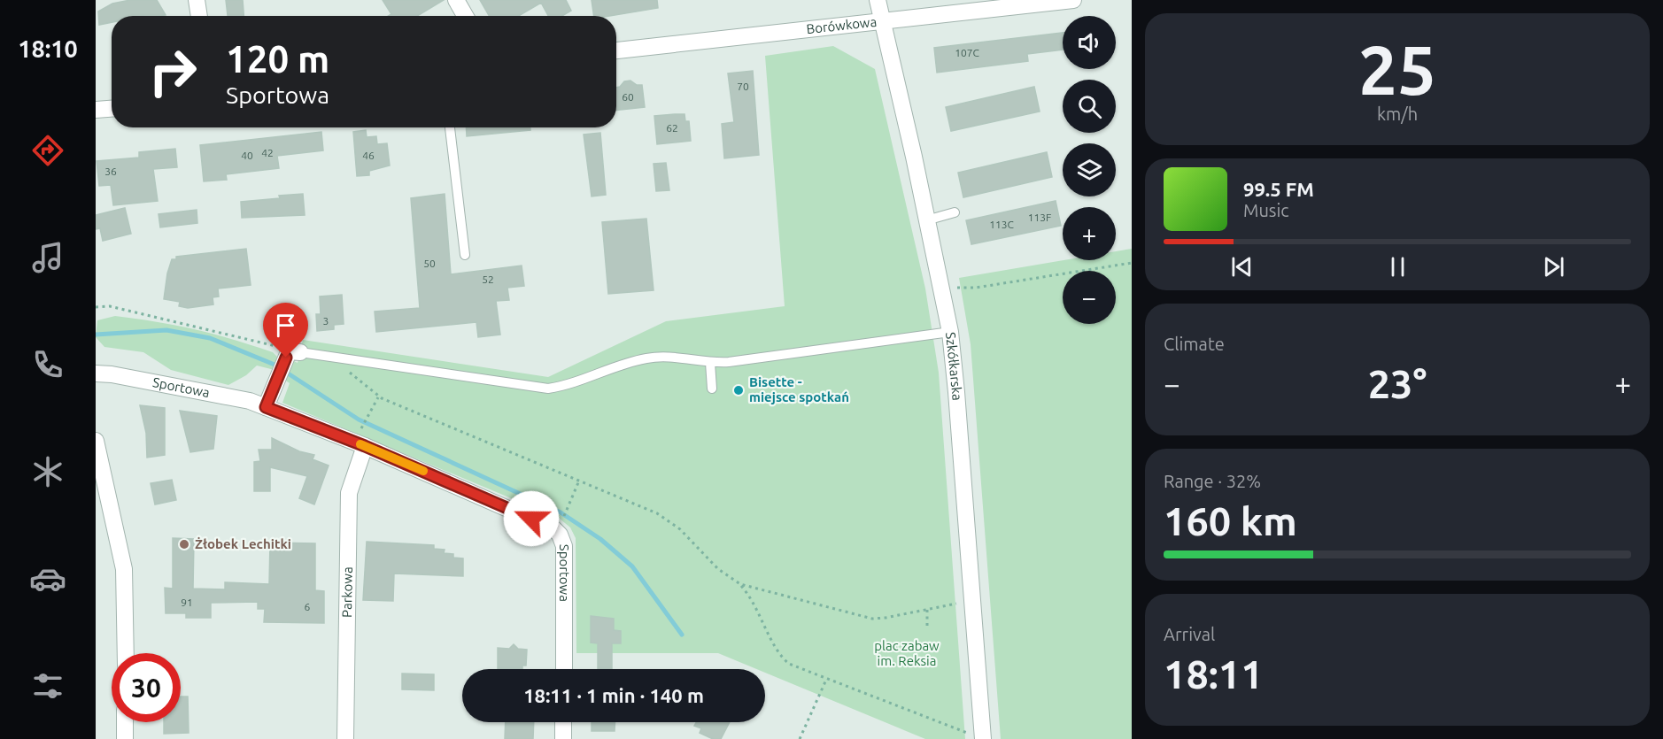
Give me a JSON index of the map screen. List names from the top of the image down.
{
  "streets": {
    "street": [
      "Borówkowa",
      "Szkółkarska",
      "Sportowa",
      "Parkowa"
    ]
  },
  "crossings": [
    ["Borówkowa", "Szkółkarska"],
    ["Sportowa", "Parkowa"]
  ],
  "parks": ["plac zabaw im. Reksia"],
  "places": ["Bisette - miejsce spotkań", "Żłobek Lechitki"],
  "house_numbers": [
    "107C",
    "70",
    "60",
    "62",
    "42",
    "40",
    "46",
    "36",
    "113F",
    "113C",
    "50",
    "52",
    "3",
    "91",
    "6"
  ],
  "page": {
    "tabs": "18:10",
    "tile": [
      ["25", "km/h"],
      "Climate",
      ["Range · 32%", "160 km"],
      ["Arrival", "18:11"]
    ],
    "map_buttons": ["+", "−"],
    "turn": ["120 m", "Sportowa"],
    "song": ["99.5 FM", "Music"],
    "heat": ["−", "23°", "+"],
    "limit": "30",
    "trip": "18:11 · 1 min · 140 m"
  }
}
